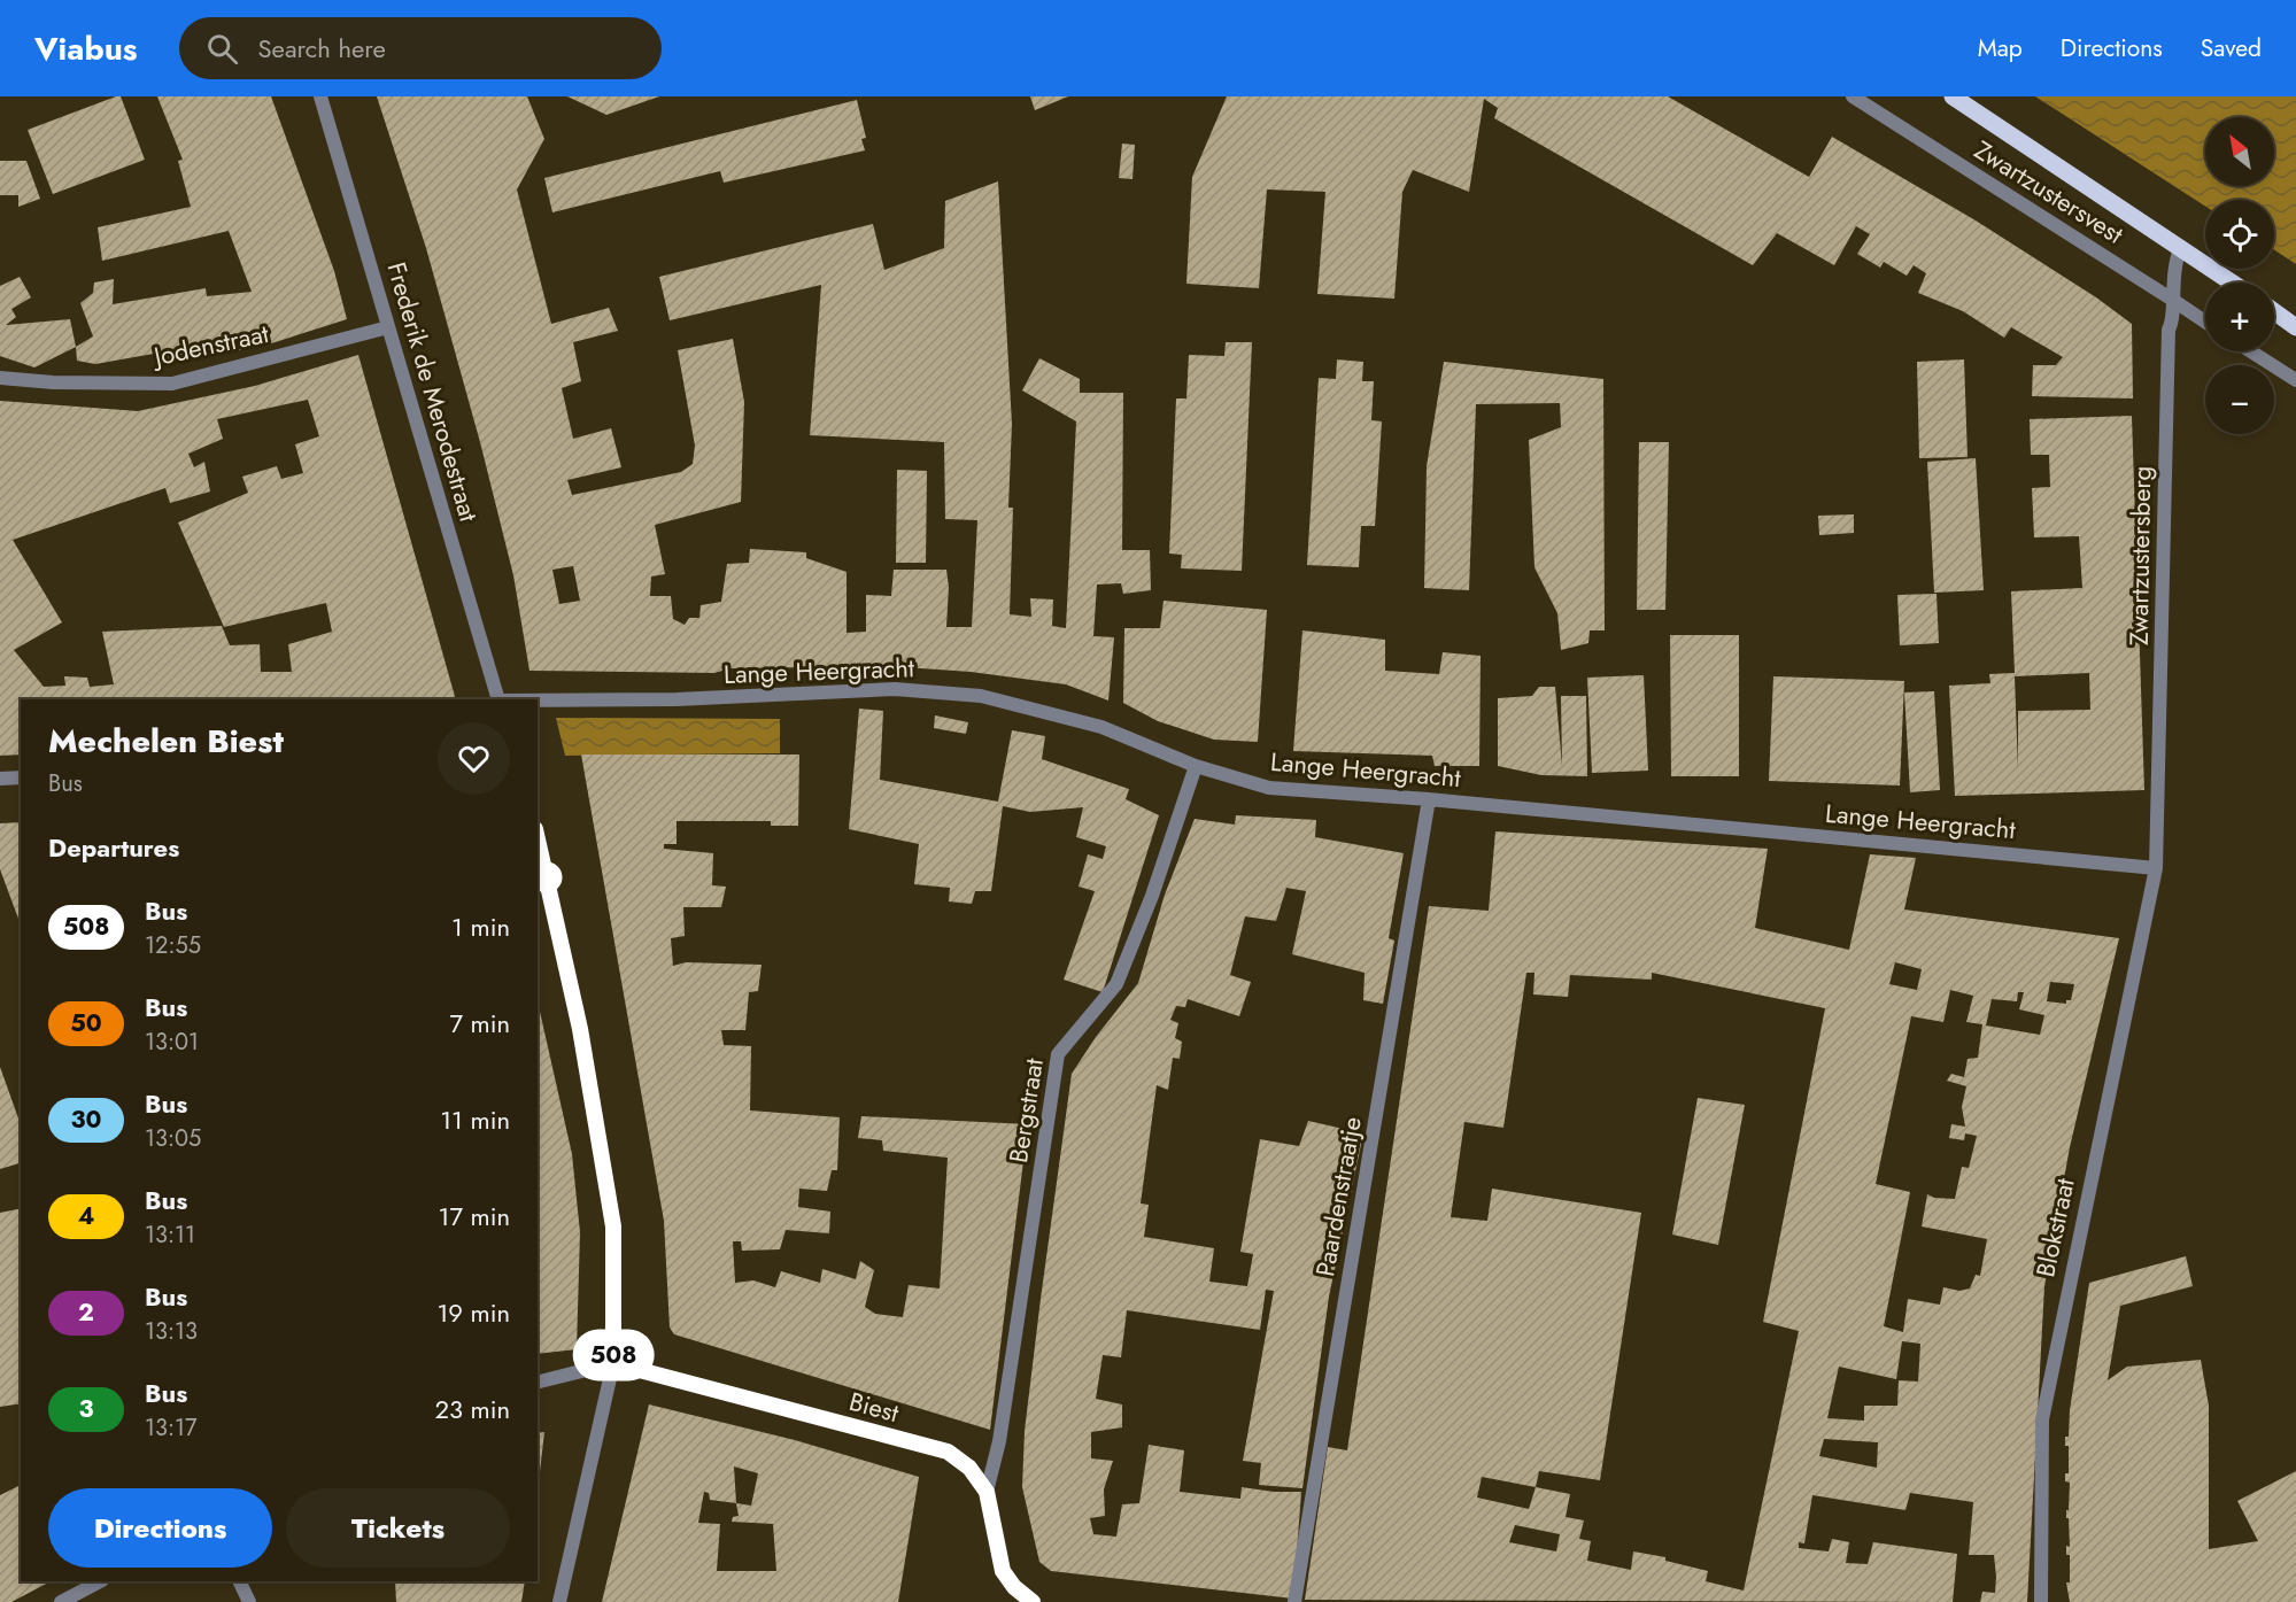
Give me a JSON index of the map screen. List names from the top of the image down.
{
  "streets": {
    "main road": ["Zwartzustersvest"],
    "street": [
      "Jodenstraat",
      "Frederik de Merodestraat",
      "Zwartzustersberg",
      "Lange Heergracht",
      "Bergstraat",
      "Paardenstraatje",
      "Blokstraat",
      "Biest"
    ]
  },
  "crossings": [
    ["Zwartzustersvest", "Zwartzustersberg"],
    ["Jodenstraat", "Frederik de Merodestraat"],
    ["Zwartzustersberg", "Lange Heergracht"],
    ["Zwartzustersberg", "Blokstraat"],
    ["Lange Heergracht", "Bergstraat"],
    ["Lange Heergracht", "Paardenstraatje"],
    ["Lange Heergracht", "Blokstraat"],
    ["Bergstraat", "Biest"]
  ],
  "lines": ["bus line 508"],
  "north": "top left",
  "page": {
    "header": "Viabus",
    "search": "Search here",
    "nav": ["Map", "Directions", "Saved"],
    "on_map": "508",
    "map_buttons": ["+", "−"],
    "heading": [
      ["Mechelen Biest", "Bus"],
      "Departures"
    ],
    "list": [
      {
        "mark": "508",
        "name": "Bus",
        "note": "12:55",
        "value": "1 min"
      },
      {
        "mark": "50",
        "name": "Bus",
        "note": "13:01",
        "value": "7 min"
      },
      {
        "mark": "30",
        "name": "Bus",
        "note": "13:05",
        "value": "11 min"
      },
      {
        "mark": "4",
        "name": "Bus",
        "note": "13:11",
        "value": "17 min"
      },
      {
        "mark": "2",
        "name": "Bus",
        "note": "13:13",
        "value": "19 min"
      },
      {
        "mark": "3",
        "name": "Bus",
        "note": "13:17",
        "value": "23 min"
      }
    ],
    "buttons": ["Directions", "Tickets"]
  }
}
